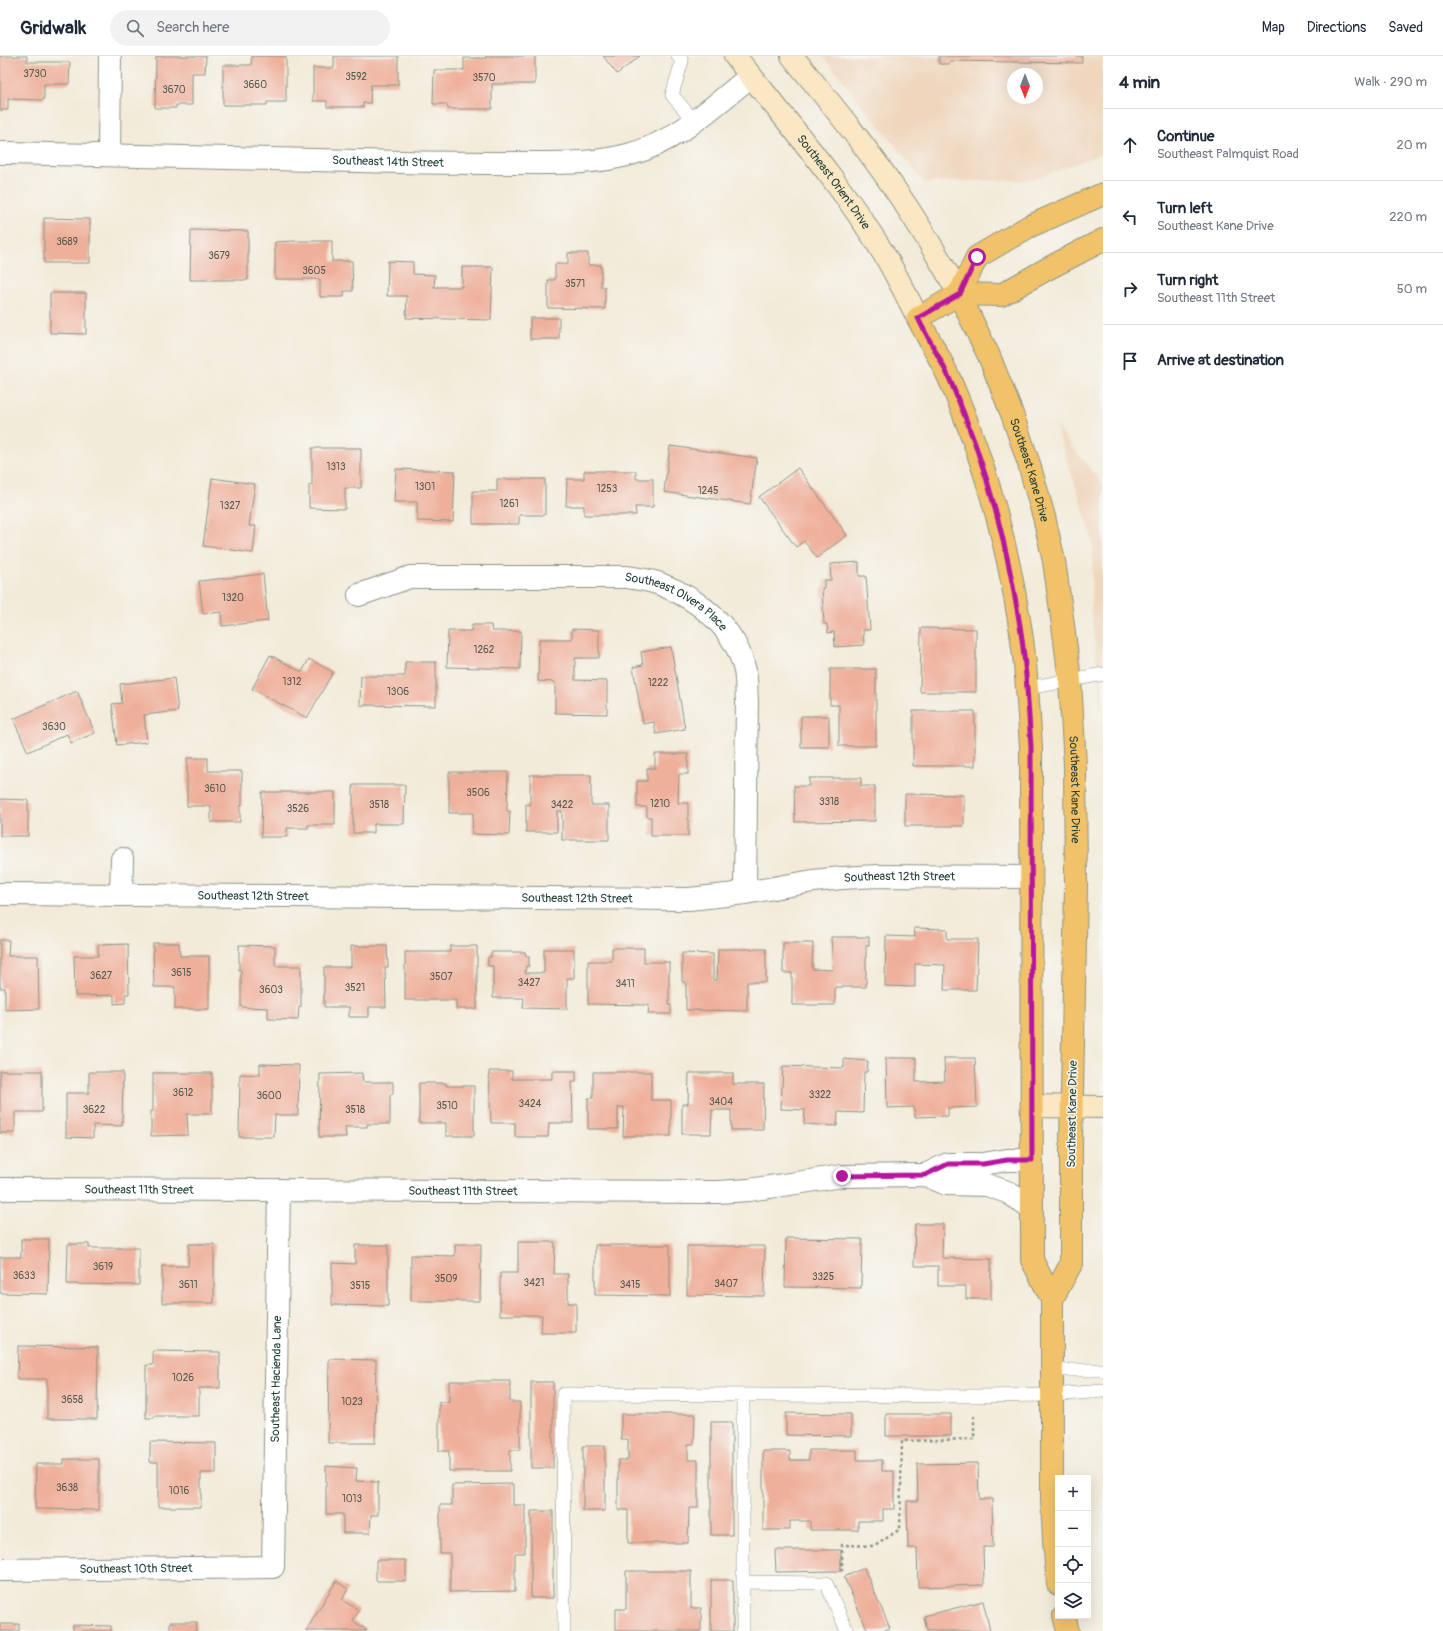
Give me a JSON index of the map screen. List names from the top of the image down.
{
  "streets": {
    "main road": ["Southeast Orient Drive", "Southeast Kane Drive"],
    "street": [
      "Southeast 14th Street",
      "Southeast Olvera Place",
      "Southeast 12th Street",
      "Southeast 11th Street",
      "Southeast Hacienda Lane",
      "Southeast 10th Street"
    ]
  },
  "crossings": [
    ["Southeast 14th Street", "Southeast Orient Drive"],
    ["Southeast Orient Drive", "Southeast Kane Drive"],
    ["Southeast Kane Drive", "Southeast 12th Street"],
    ["Southeast Kane Drive", "Southeast 11th Street"],
    ["Southeast Olvera Place", "Southeast 12th Street"],
    ["Southeast 11th Street", "Southeast Hacienda Lane"],
    ["Southeast Hacienda Lane", "Southeast 10th Street"]
  ],
  "house_numbers": [
    "3730",
    "3592",
    "3570",
    "3660",
    "3670",
    "3689",
    "3679",
    "3605",
    "3571",
    "1313",
    "1301",
    "1253",
    "1245",
    "1261",
    "1327",
    "1320",
    "1262",
    "1312",
    "1222",
    "1306",
    "3630",
    "3610",
    "3506",
    "3318",
    "1210",
    "3518",
    "3422",
    "3526",
    "3615",
    "3627",
    "3507",
    "3427",
    "3411",
    "3521",
    "3603",
    "3612",
    "3322",
    "3600",
    "3404",
    "3424",
    "3510",
    "3622",
    "3518",
    "3619",
    "3633",
    "3325",
    "3509",
    "3421",
    "3407",
    "3611",
    "3415",
    "3515",
    "1026",
    "3658",
    "1023",
    "3638",
    "1016",
    "1013"
  ],
  "north": "bottom",
  "page": {
    "header": "Gridwalk",
    "search": "Search here",
    "nav": ["Map", "Directions", "Saved"],
    "heading": ["4 min", "Walk · 290 m"],
    "list": [
      ["Continue", "Southeast Palmquist Road", "20 m"],
      ["Turn left", "Southeast Kane Drive", "220 m"],
      ["Turn right", "Southeast 11th Street", "50 m"],
      "Arrive at destination"
    ],
    "map_buttons": ["+", "−"]
  }
}
